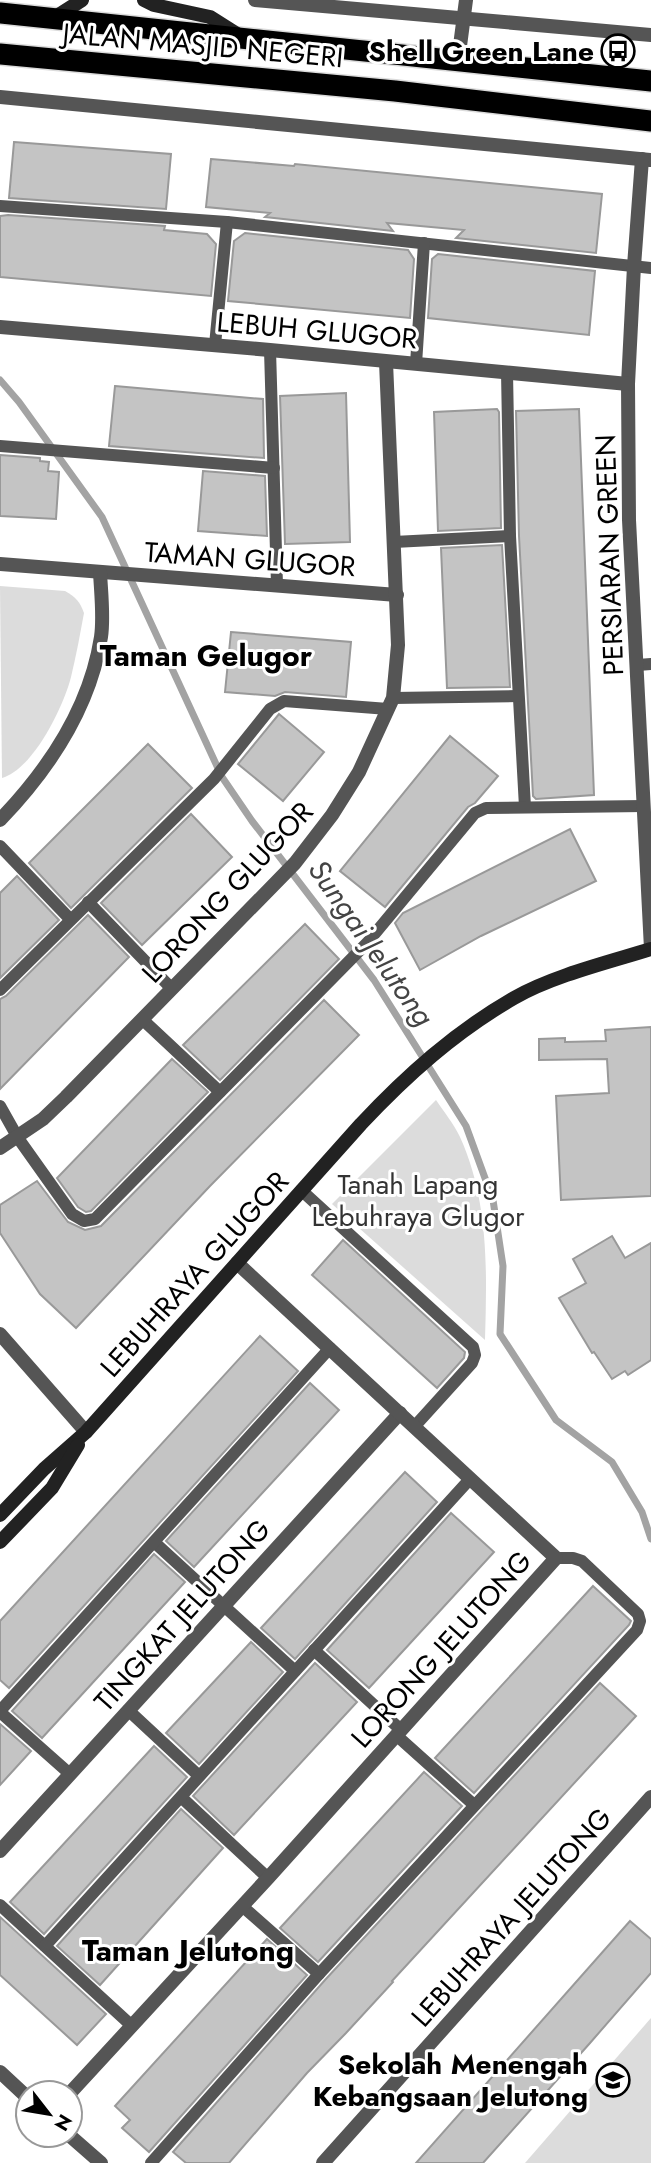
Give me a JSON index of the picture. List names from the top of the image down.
{
  "streets": {
    "highway": ["JALAN MASJID NEGERI"],
    "street": [
      "LEBUH GLUGOR",
      "PERSIARAN GREEN",
      "TAMAN GLUGOR",
      "LORONG GLUGOR",
      "LEBUHRAYA GLUGOR",
      "TINGKAT JELUTONG",
      "LORONG JELUTONG",
      "LEBUHRAYA JELUTONG"
    ]
  },
  "crossings": [
    ["LEBUH GLUGOR", "PERSIARAN GREEN"],
    ["LEBUH GLUGOR", "LORONG GLUGOR"],
    ["PERSIARAN GREEN", "LEBUHRAYA GLUGOR"],
    ["TAMAN GLUGOR", "LORONG GLUGOR"],
    ["LEBUHRAYA GLUGOR", "LORONG JELUTONG"],
    ["TINGKAT JELUTONG", "LORONG JELUTONG"]
  ],
  "districts": ["Taman Gelugor", "Taman Jelutong"],
  "water": ["Sungai Jelutong"],
  "parks": ["Tanah Lapang Lebuhraya Glugor"],
  "places": {
    "bus stop": ["Shell Green Lane"],
    "school or university": ["Sekolah Menengah Kebangsaan Jelutong"]
  },
  "north": "bottom right"
}
